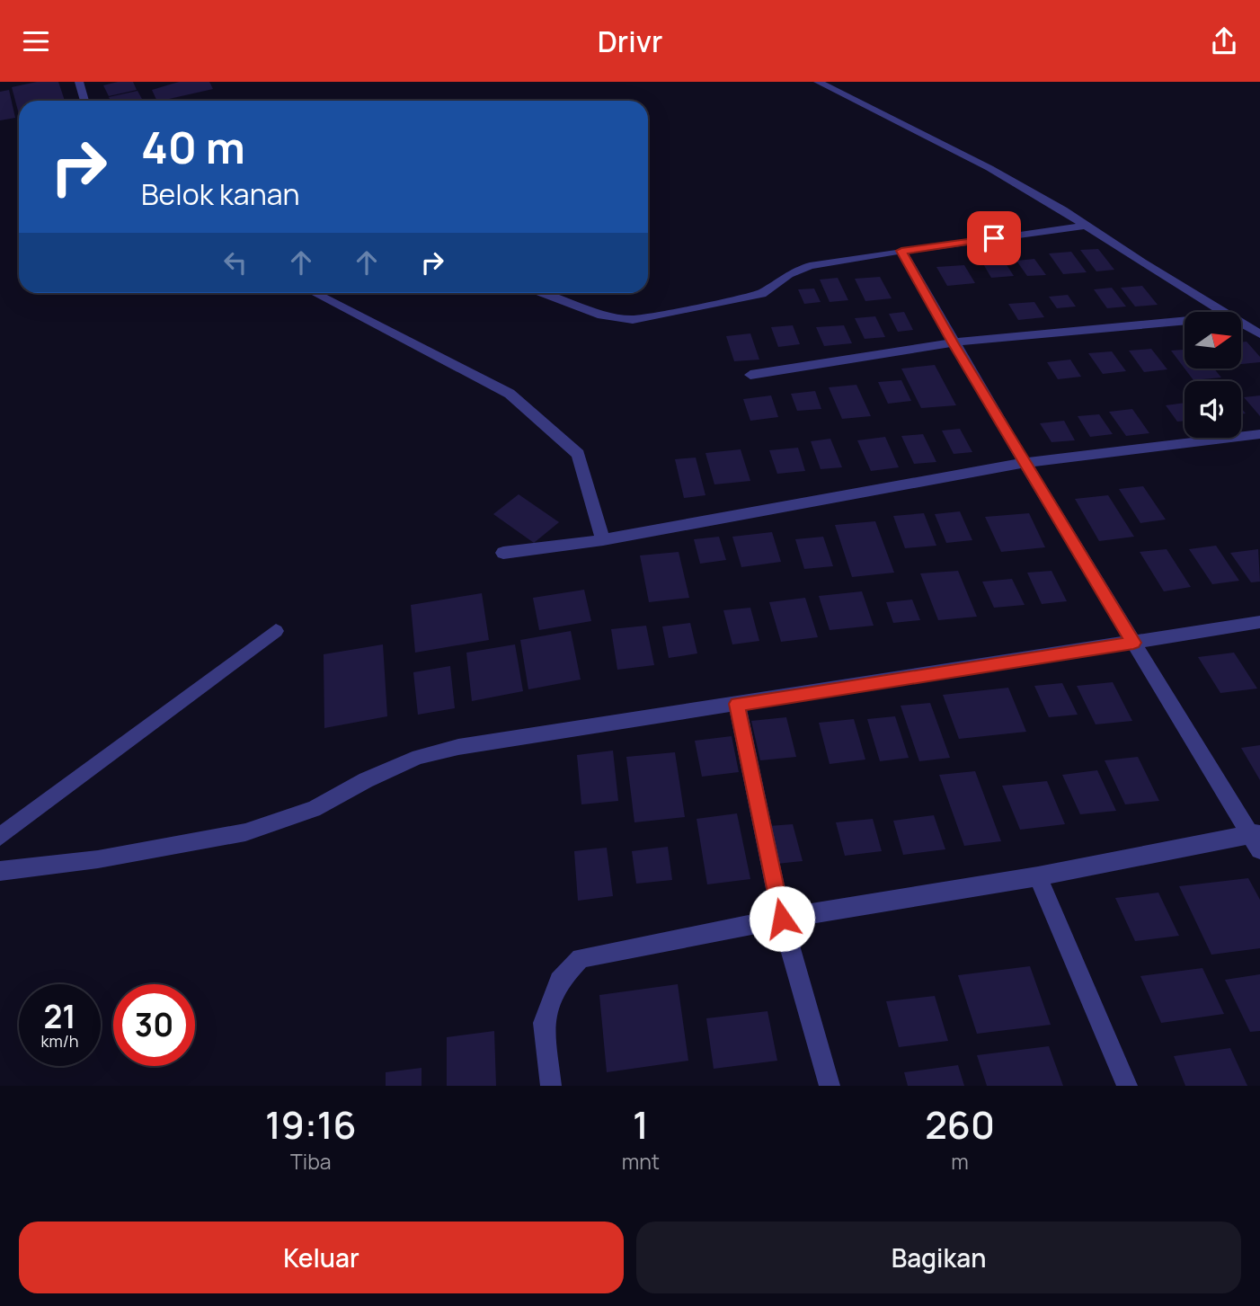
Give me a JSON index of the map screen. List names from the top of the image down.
{
  "north": "right",
  "page": {
    "header": "Drivr",
    "turn": ["40 m", "Belok kanan"],
    "speed": "21 km/h",
    "limit": "30",
    "eta": [
      "19:16",
      "Tiba",
      "1",
      "mnt",
      "260",
      "m"
    ],
    "buttons": ["Keluar", "Bagikan"]
  }
}
